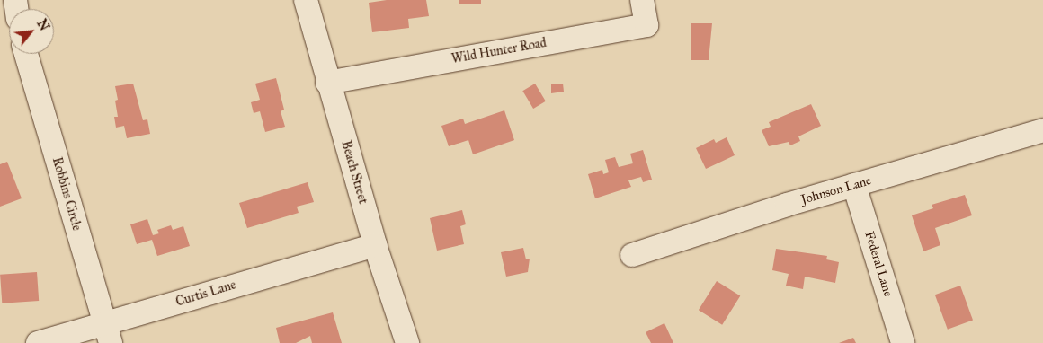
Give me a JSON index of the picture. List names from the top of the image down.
{
  "streets": {
    "street": [
      "Wild Hunter Road",
      "Beach Street",
      "Johnson Lane",
      "Robbins Circle",
      "Federal Lane",
      "Curtis Lane"
    ]
  },
  "crossings": [
    ["Wild Hunter Road", "Beach Street"],
    ["Beach Street", "Curtis Lane"],
    ["Johnson Lane", "Federal Lane"],
    ["Robbins Circle", "Curtis Lane"]
  ],
  "north": "top right"
}
